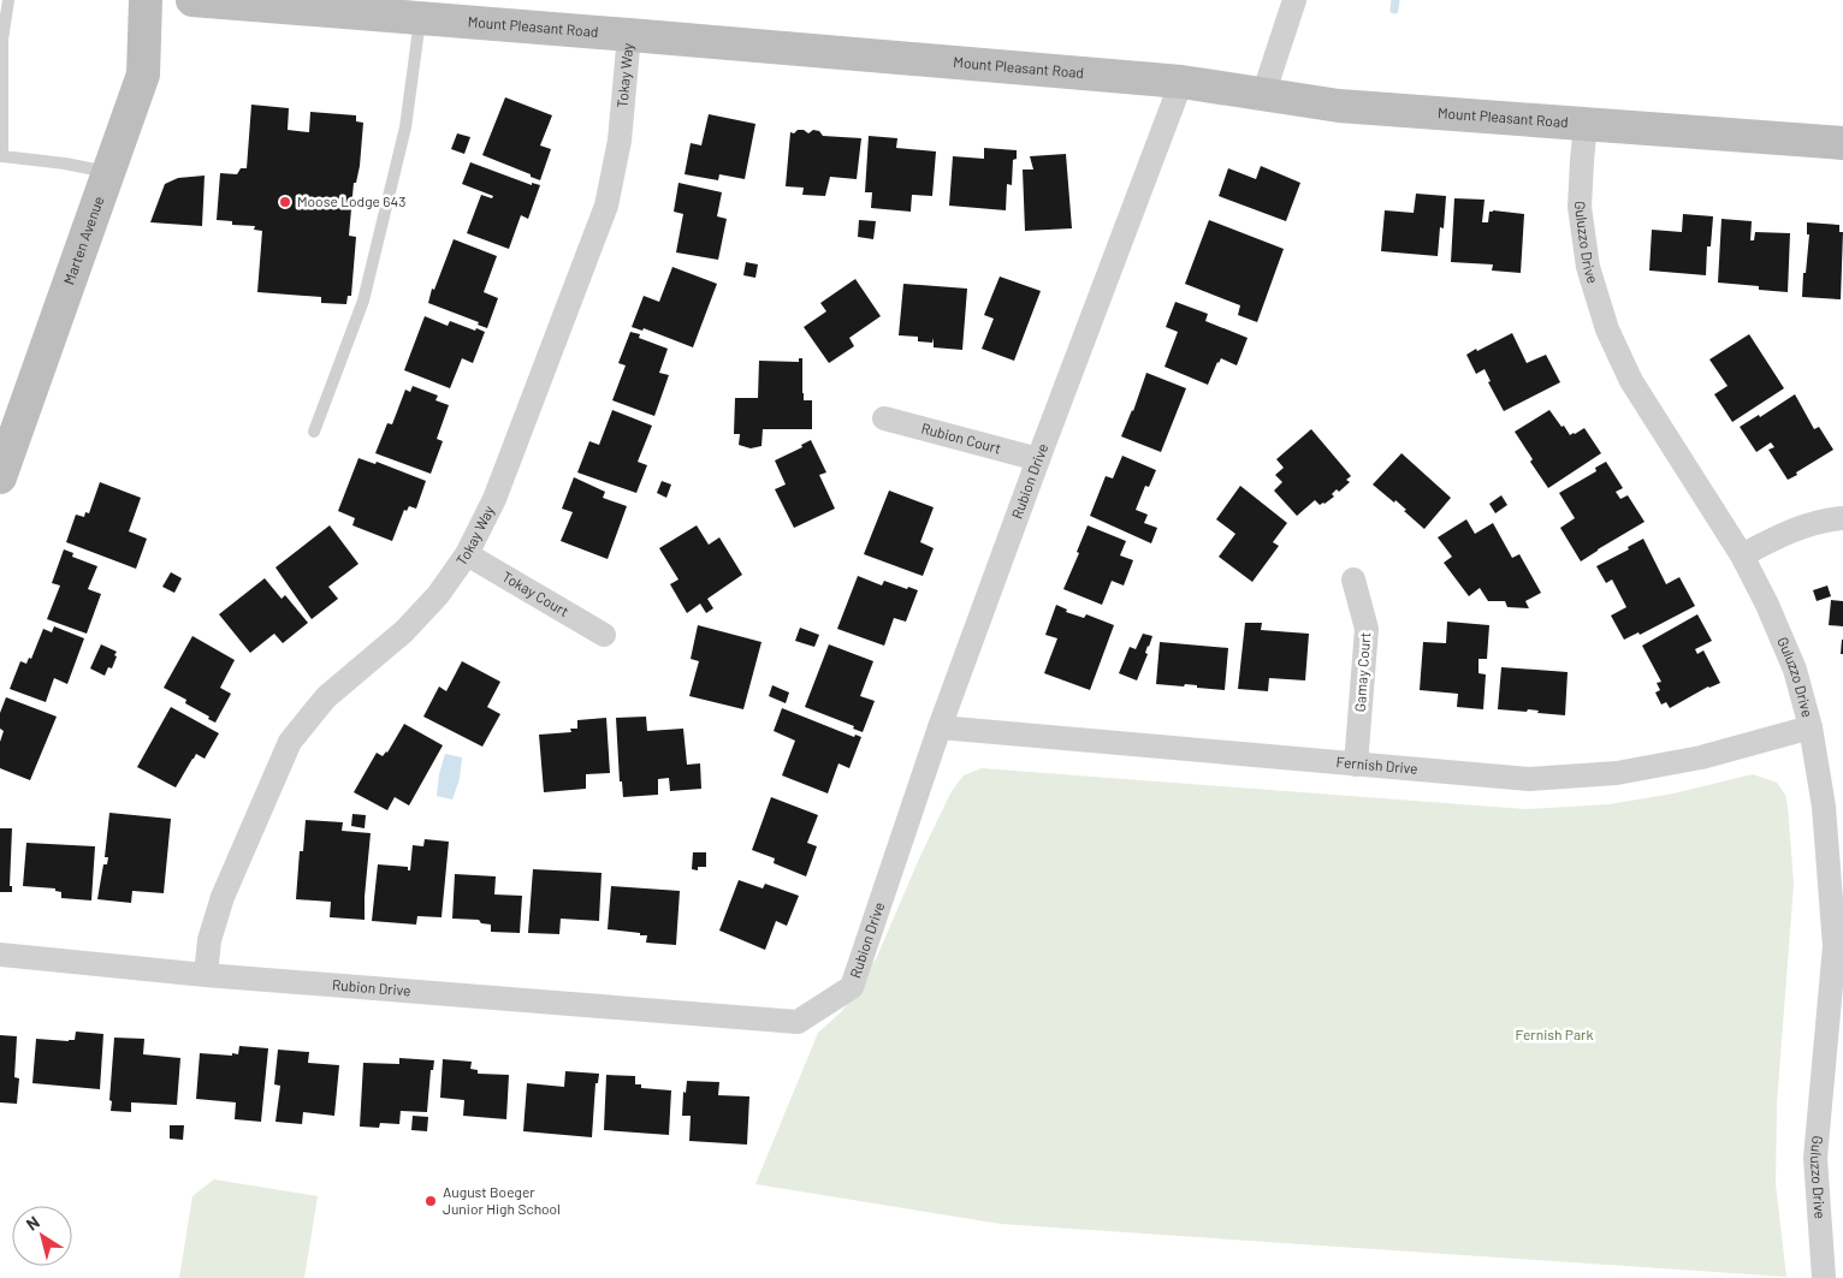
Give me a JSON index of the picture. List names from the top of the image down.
{
  "streets": {
    "street": [
      "Mount Pleasant Road",
      "Tokay Way",
      "Marten Avenue",
      "Guluzzo Drive",
      "Rubion Court",
      "Rubion Drive",
      "Tokay Court",
      "Gamay Court",
      "Fernish Drive"
    ]
  },
  "crossings": [
    ["Mount Pleasant Road", "Tokay Way"],
    ["Mount Pleasant Road", "Guluzzo Drive"],
    ["Mount Pleasant Road", "Rubion Drive"],
    ["Tokay Way", "Rubion Drive"],
    ["Tokay Way", "Tokay Court"],
    ["Guluzzo Drive", "Fernish Drive"],
    ["Rubion Court", "Rubion Drive"],
    ["Rubion Drive", "Fernish Drive"],
    ["Gamay Court", "Fernish Drive"]
  ],
  "parks": ["Fernish Park"],
  "places": ["Moose Lodge 643", "August Boeger Junior High School"],
  "north": "top left"
}
